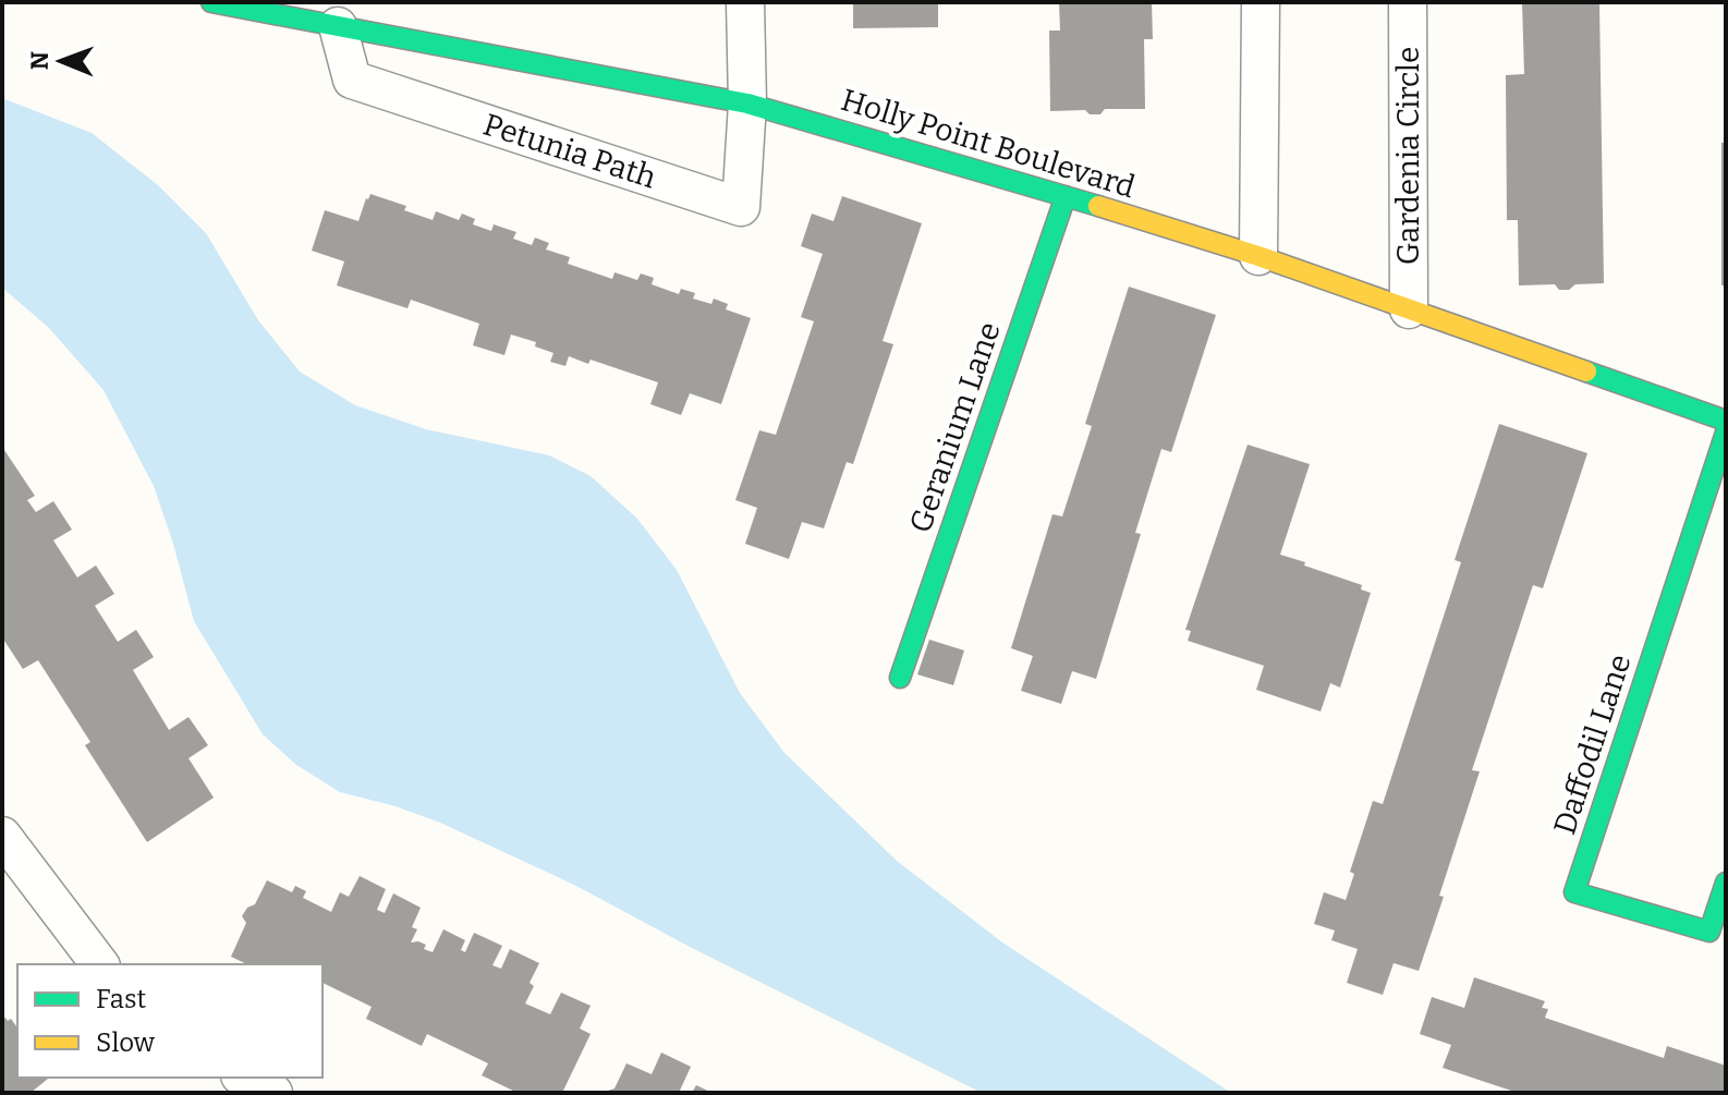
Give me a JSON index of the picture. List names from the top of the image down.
{
  "streets": {
    "street": [
      "Holly Point Boulevard",
      "Petunia Path",
      "Gardenia Circle",
      "Geranium Lane",
      "Daffodil Lane"
    ]
  },
  "crossings": [
    ["Holly Point Boulevard", "Petunia Path"],
    ["Holly Point Boulevard", "Gardenia Circle"],
    ["Holly Point Boulevard", "Geranium Lane"]
  ],
  "legend": ["Fast", "Slow"],
  "north": "left"
}
